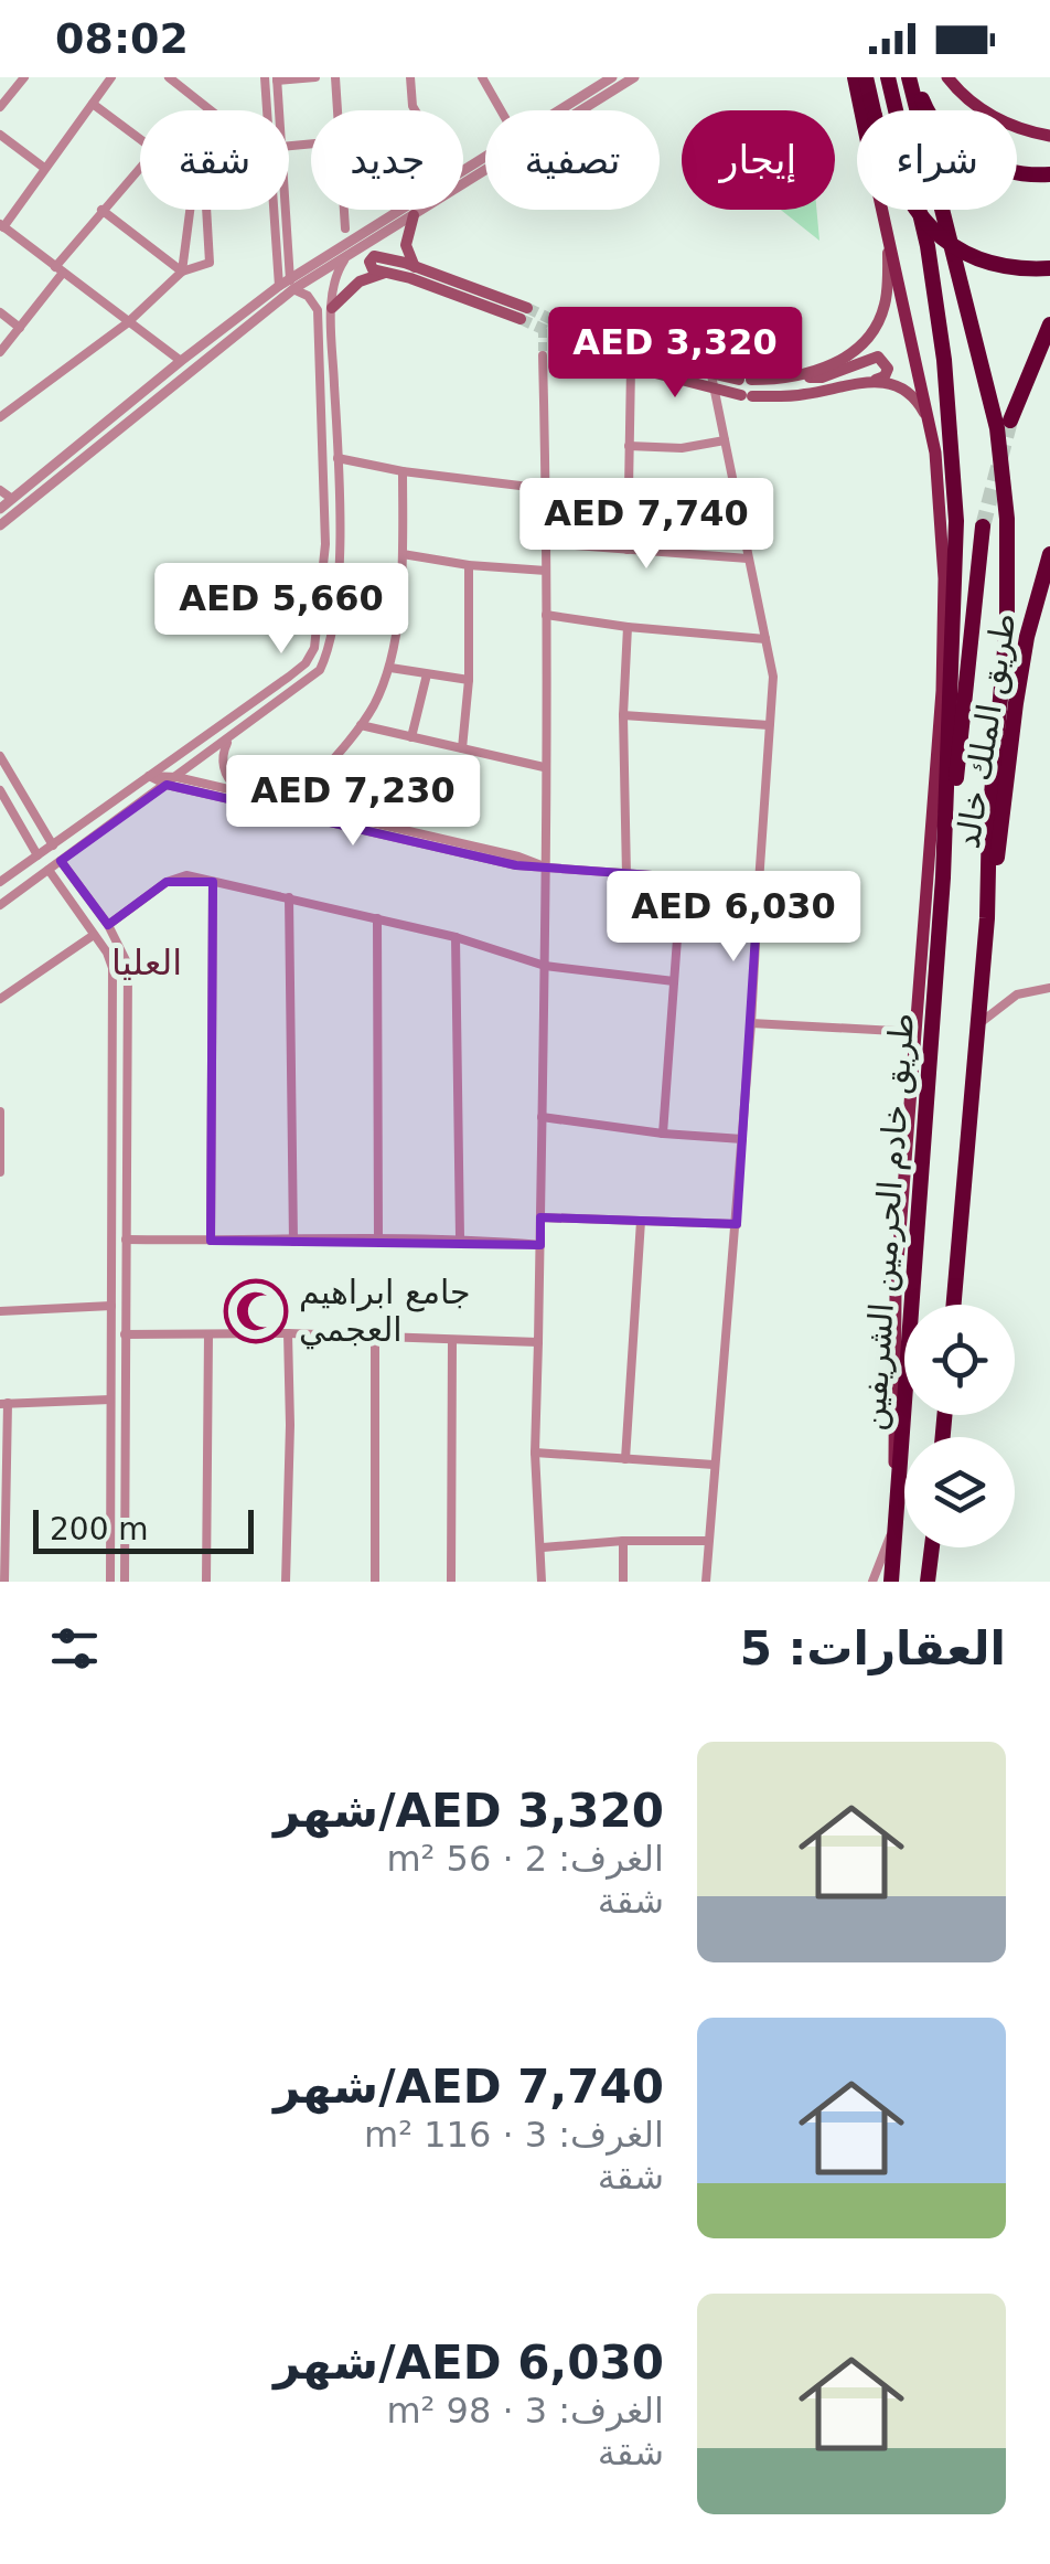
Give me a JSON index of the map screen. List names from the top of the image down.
{
  "streets": {
    "highway": ["طريق الملك خالد", "طريق خادم الحرمين الشريفين"]
  },
  "districts": ["العليا"],
  "places": {
    "mosque": ["جامع ابراهيم العجمي"]
  },
  "scale_bar": "200 m",
  "page": {
    "status": "08:02",
    "chip": [
      "شراء",
      "إيجار",
      "تصفية",
      "جديد",
      "شقة"
    ],
    "price": [
      "AED 3,320",
      "AED 7,740",
      "AED 5,660",
      "AED 7,230",
      "AED 6,030"
    ],
    "scale": "200 m",
    "heading": "العقارات: 5",
    "list": [
      {
        "name": "AED 3,320/شهر",
        "note": "الغرف: 2 · 56 m² · شقة"
      },
      {
        "name": "AED 7,740/شهر",
        "note": "الغرف: 3 · 116 m² · شقة"
      },
      {
        "name": "AED 6,030/شهر",
        "note": "الغرف: 3 · 98 m² · شقة"
      }
    ]
  }
}
